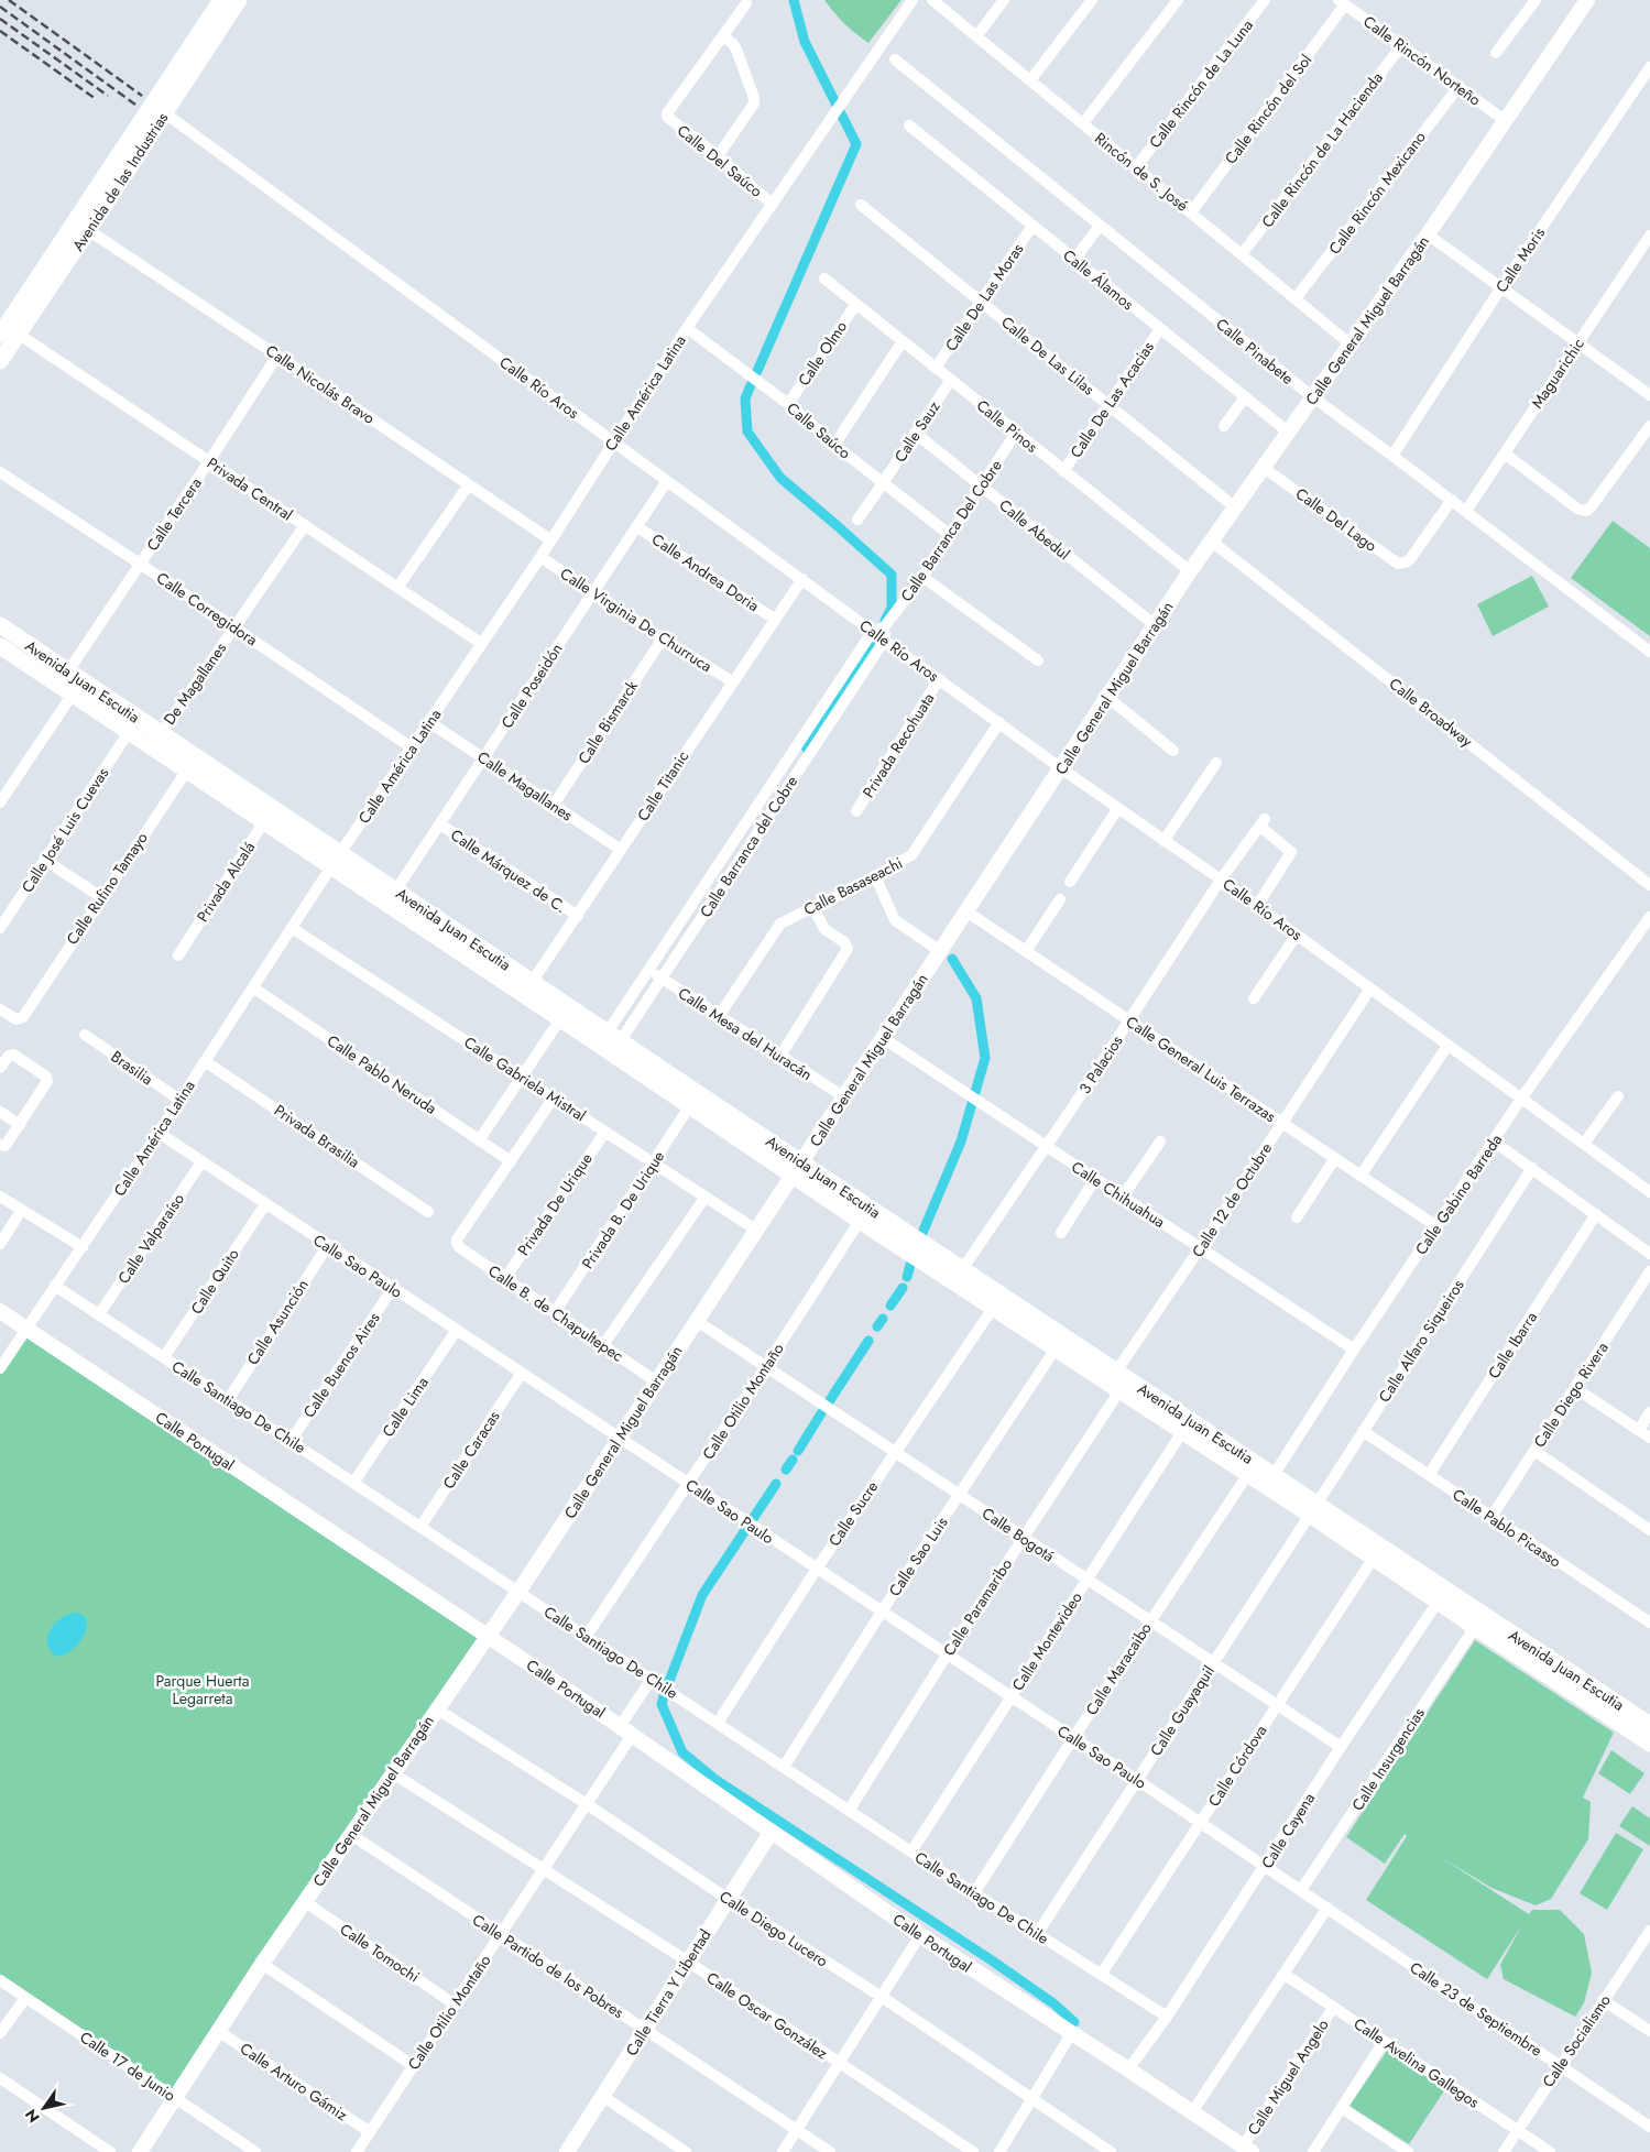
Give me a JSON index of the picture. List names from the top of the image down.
{
  "streets": {
    "main road": [
      "Avenida de las Industrias",
      "Calle General Miguel Barragán",
      "Avenida Juan Escutia",
      "Calle Portugal",
      "Calle Tierra Y Libertad"
    ],
    "street": [
      "Calle Rincón Norteño",
      "Calle Rincón de La Luna",
      "Calle Rincón del Sol",
      "Calle Rincón de La Hacienda",
      "Calle Del Saúco",
      "Rincón de S. José",
      "Calle Rincón Mexicano",
      "Calle Moris",
      "Calle Álamos",
      "Calle De Las Moras",
      "Calle Pinabete",
      "Calle Olmo",
      "Calle De Las Lilas",
      "Maguarichic",
      "Calle Nicolás Bravo",
      "Calle Río Aros",
      "Calle América Latina",
      "Calle De Las Acacias",
      "Calle Pinos",
      "Calle Saúco",
      "Calle Sauz",
      "Privada Central",
      "Calle Tercera",
      "Calle Del Lago",
      "Calle Abedul",
      "Calle Barranca Del Cobre",
      "Calle Andrea Doria",
      "Calle Corregidora",
      "Calle Virginia De Churruca",
      "De Magallanes",
      "Calle Poseidón",
      "Calle Broadway",
      "Calle Bismarck",
      "Privada Recohuata",
      "Calle Magallanes",
      "Calle Titanic",
      "Calle José Luis Cuevas",
      "Calle Barranca del Cobre",
      "Calle Márquez de C.",
      "Privada Alcalá",
      "Calle Basaseachi",
      "Calle Rufino Tamayo",
      "Calle Mesa del Huracán",
      "3 Palacios",
      "Brasilia",
      "Calle General Luis Terrazas",
      "Calle Pablo Neruda",
      "Calle Gabriela Mistral",
      "Privada Brasilia",
      "Calle Chihuahua",
      "Calle Gabino Barreda",
      "Calle 12 de Octubre",
      "Privada De Urique",
      "Privada B. De Urique",
      "Calle Valparaíso",
      "Calle Sao Paulo",
      "Calle Quito",
      "Calle B. de Chapultepec",
      "Calle Asunción",
      "Calle Alfaro Siqueiros",
      "Calle Ibarra",
      "Calle Buenos Aires",
      "Calle Diego Rivera",
      "Calle Otilio Montaño",
      "Calle Santiago De Chile",
      "Calle Lima",
      "Calle Caracas",
      "Calle Sucre",
      "Calle Pablo Picasso",
      "Calle Bogotá",
      "Calle Sao Luis",
      "Calle Paramaribo",
      "Calle Montevideo",
      "Calle Maracaibo",
      "Calle Guayaquil",
      "Calle Insurgencias",
      "Calle Córdova",
      "Calle Cayena",
      "Calle Diego Lucero",
      "Calle Tomochi",
      "Calle Partido de los Pobres",
      "Calle 23 de Septiembre",
      "Calle Oscar González",
      "Calle Socialismo",
      "Calle Avelina Gallegos",
      "Calle 17 de Junio",
      "Calle Miguel Angelo",
      "Calle Arturo Gámiz"
    ]
  },
  "crossings": [
    ["Calle Rincón Norteño", "Calle Rincón del Sol"],
    ["Calle Rincón Norteño", "Calle Rincón de La Hacienda"],
    ["Calle Rincón Norteño", "Calle Rincón Mexicano"],
    ["Calle Rincón Norteño", "Calle General Miguel Barragán"],
    ["Calle Rincón de La Luna", "Rincón de S. José"],
    ["Calle Rincón del Sol", "Rincón de S. José"],
    ["Calle Rincón de La Hacienda", "Rincón de S. José"],
    ["Calle Del Saúco", "Calle América Latina"],
    ["Rincón de S. José", "Calle Rincón Mexicano"],
    ["Rincón de S. José", "Calle General Miguel Barragán"],
    ["Avenida de las Industrias", "Calle Nicolás Bravo"],
    ["Avenida de las Industrias", "Calle Río Aros"],
    ["Avenida de las Industrias", "Privada Central"],
    ["Calle Moris", "Calle Pinabete"],
    ["Calle Álamos", "Calle De Las Moras"],
    ["Calle Álamos", "Calle General Miguel Barragán"],
    ["Calle Álamos", "Calle De Las Acacias"],
    ["Calle De Las Moras", "Calle De Las Lilas"],
    ["Calle De Las Moras", "Calle Pinos"],
    ["Calle General Miguel Barragán", "Calle Pinabete"],
    ["Calle General Miguel Barragán", "Calle De Las Lilas"],
    ["Calle General Miguel Barragán", "Calle Río Aros"],
    ["Calle General Miguel Barragán", "Calle Pinos"],
    ["Calle General Miguel Barragán", "Calle Del Lago"],
    ["Calle General Miguel Barragán", "Calle Abedul"],
    ["Calle General Miguel Barragán", "Avenida Juan Escutia"],
    ["Calle General Miguel Barragán", "Calle Broadway"],
    ["Calle General Miguel Barragán", "Calle Mesa del Huracán"],
    ["Calle General Miguel Barragán", "Calle General Luis Terrazas"],
    ["Calle General Miguel Barragán", "Calle Gabriela Mistral"],
    ["Calle General Miguel Barragán", "Calle Chihuahua"],
    ["Calle General Miguel Barragán", "Calle Sao Paulo"],
    ["Calle General Miguel Barragán", "Calle B. de Chapultepec"],
    ["Calle General Miguel Barragán", "Calle Santiago De Chile"],
    ["Calle General Miguel Barragán", "Calle Portugal"],
    ["Calle General Miguel Barragán", "Calle Bogotá"],
    ["Calle General Miguel Barragán", "Calle Diego Lucero"],
    ["Calle General Miguel Barragán", "Calle Tomochi"],
    ["Calle General Miguel Barragán", "Calle Partido de los Pobres"],
    ["Calle General Miguel Barragán", "Calle Oscar González"],
    ["Calle General Miguel Barragán", "Calle 17 de Junio"],
    ["Calle General Miguel Barragán", "Calle Arturo Gámiz"],
    ["Calle Pinabete", "Maguarichic"],
    ["Calle Pinabete", "Calle Del Lago"],
    ["Calle Olmo", "Calle Pinos"],
    ["Calle Olmo", "Calle Saúco"],
    ["Calle De Las Lilas", "Calle De Las Acacias"],
    ["Calle Nicolás Bravo", "Calle América Latina"],
    ["Calle Nicolás Bravo", "Calle Tercera"],
    ["Calle Río Aros", "Calle América Latina"],
    ["Calle Río Aros", "Calle Poseidón"],
    ["Calle Río Aros", "Privada Recohuata"],
    ["Calle Río Aros", "Calle Titanic"],
    ["Calle Río Aros", "Calle Barranca del Cobre"],
    ["Calle Río Aros", "Calle Basaseachi"],
    ["Calle Río Aros", "3 Palacios"],
    ["Calle Río Aros", "Calle Gabino Barreda"],
    ["Calle Río Aros", "Calle 12 de Octubre"],
    ["Calle América Latina", "Calle Saúco"],
    ["Calle América Latina", "Privada Central"],
    ["Calle América Latina", "Calle Corregidora"],
    ["Calle América Latina", "Calle Virginia De Churruca"],
    ["Calle América Latina", "Avenida Juan Escutia"],
    ["Calle América Latina", "Calle Magallanes"],
    ["Calle América Latina", "Brasilia"],
    ["Calle América Latina", "Calle Pablo Neruda"],
    ["Calle América Latina", "Calle Gabriela Mistral"],
    ["Calle América Latina", "Privada Brasilia"],
    ["Calle América Latina", "Calle Sao Paulo"],
    ["Calle América Latina", "Calle Santiago De Chile"],
    ["Calle América Latina", "Calle Portugal"],
    ["Calle De Las Acacias", "Calle Pinos"],
    ["Calle Pinos", "Calle Sauz"],
    ["Calle Pinos", "Calle Barranca Del Cobre"],
    ["Calle Saúco", "Calle Sauz"],
    ["Calle Saúco", "Calle Barranca Del Cobre"],
    ["Calle Sauz", "Calle Abedul"],
    ["Privada Central", "Calle Tercera"],
    ["Privada Central", "De Magallanes"],
    ["Calle Tercera", "Calle Corregidora"],
    ["Calle Tercera", "Avenida Juan Escutia"],
    ["Calle Abedul", "Calle Barranca Del Cobre"],
    ["Calle Andrea Doria", "Calle Poseidón"],
    ["Calle Andrea Doria", "Calle Titanic"],
    ["Calle Corregidora", "De Magallanes"],
    ["Calle Virginia De Churruca", "Calle Poseidón"],
    ["Calle Virginia De Churruca", "Calle Bismarck"],
    ["Calle Virginia De Churruca", "Calle Titanic"],
    ["Avenida Juan Escutia", "De Magallanes"],
    ["Avenida Juan Escutia", "Calle Poseidón"],
    ["Avenida Juan Escutia", "Calle Titanic"],
    ["Avenida Juan Escutia", "Calle José Luis Cuevas"],
    ["Avenida Juan Escutia", "Calle Barranca del Cobre"],
    ["Avenida Juan Escutia", "Privada Alcalá"],
    ["Avenida Juan Escutia", "Calle Rufino Tamayo"],
    ["Avenida Juan Escutia", "3 Palacios"],
    ["Avenida Juan Escutia", "Calle Gabino Barreda"],
    ["Avenida Juan Escutia", "Calle 12 de Octubre"],
    ["Avenida Juan Escutia", "Privada B. De Urique"],
    ["Avenida Juan Escutia", "Calle Alfaro Siqueiros"],
    ["Avenida Juan Escutia", "Calle Otilio Montaño"],
    ["Avenida Juan Escutia", "Calle Sucre"],
    ["Avenida Juan Escutia", "Calle Sao Luis"],
    ["Avenida Juan Escutia", "Calle Paramaribo"],
    ["Avenida Juan Escutia", "Calle Montevideo"],
    ["Avenida Juan Escutia", "Calle Maracaibo"],
    ["Avenida Juan Escutia", "Calle Guayaquil"],
    ["Avenida Juan Escutia", "Calle Insurgencias"],
    ["Avenida Juan Escutia", "Calle Córdova"],
    ["Avenida Juan Escutia", "Calle Cayena"],
    ["Calle Poseidón", "Calle Magallanes"],
    ["Calle Poseidón", "Calle Márquez de C."],
    ["Calle Bismarck", "Calle Magallanes"],
    ["Calle Magallanes", "Calle Titanic"],
    ["Calle Titanic", "Calle Márquez de C."],
    ["Calle Barranca del Cobre", "Calle Mesa del Huracán"],
    ["Calle Basaseachi", "Calle Mesa del Huracán"],
    ["3 Palacios", "Calle General Luis Terrazas"],
    ["3 Palacios", "Calle Chihuahua"],
    ["Calle General Luis Terrazas", "Calle Gabino Barreda"],
    ["Calle General Luis Terrazas", "Calle 12 de Octubre"],
    ["Calle Pablo Neruda", "Calle B. de Chapultepec"],
    ["Calle Gabriela Mistral", "Privada De Urique"],
    ["Calle Gabriela Mistral", "Privada B. De Urique"],
    ["Calle Chihuahua", "Calle Gabino Barreda"],
    ["Calle Chihuahua", "Calle 12 de Octubre"],
    ["Calle 12 de Octubre", "Calle Paramaribo"],
    ["Privada De Urique", "Calle B. de Chapultepec"],
    ["Privada B. De Urique", "Calle B. de Chapultepec"],
    ["Calle Valparaíso", "Calle Sao Paulo"],
    ["Calle Valparaíso", "Calle Santiago De Chile"],
    ["Calle Sao Paulo", "Calle Quito"],
    ["Calle Sao Paulo", "Calle Asunción"],
    ["Calle Sao Paulo", "Calle Buenos Aires"],
    ["Calle Sao Paulo", "Calle Otilio Montaño"],
    ["Calle Sao Paulo", "Calle Lima"],
    ["Calle Sao Paulo", "Calle Caracas"],
    ["Calle Sao Paulo", "Calle Sucre"],
    ["Calle Sao Paulo", "Calle Sao Luis"],
    ["Calle Sao Paulo", "Calle Paramaribo"],
    ["Calle Sao Paulo", "Calle Montevideo"],
    ["Calle Sao Paulo", "Calle Maracaibo"],
    ["Calle Sao Paulo", "Calle Guayaquil"],
    ["Calle Sao Paulo", "Calle Insurgencias"],
    ["Calle Sao Paulo", "Calle Córdova"],
    ["Calle Sao Paulo", "Calle Cayena"],
    ["Calle Sao Paulo", "Calle 23 de Septiembre"],
    ["Calle Quito", "Calle Santiago De Chile"],
    ["Calle Asunción", "Calle Santiago De Chile"],
    ["Calle Alfaro Siqueiros", "Calle Pablo Picasso"],
    ["Calle Alfaro Siqueiros", "Calle Guayaquil"],
    ["Calle Ibarra", "Calle Pablo Picasso"],
    ["Calle Buenos Aires", "Calle Santiago De Chile"],
    ["Calle Diego Rivera", "Calle Pablo Picasso"],
    ["Calle Otilio Montaño", "Calle Santiago De Chile"],
    ["Calle Otilio Montaño", "Calle Portugal"],
    ["Calle Otilio Montaño", "Calle Bogotá"],
    ["Calle Otilio Montaño", "Calle Diego Lucero"],
    ["Calle Otilio Montaño", "Calle Tomochi"],
    ["Calle Otilio Montaño", "Calle Partido de los Pobres"],
    ["Calle Otilio Montaño", "Calle Oscar González"],
    ["Calle Otilio Montaño", "Calle Arturo Gámiz"],
    ["Calle Santiago De Chile", "Calle Lima"],
    ["Calle Santiago De Chile", "Calle Caracas"],
    ["Calle Santiago De Chile", "Calle Sucre"],
    ["Calle Santiago De Chile", "Calle Sao Luis"],
    ["Calle Santiago De Chile", "Calle Paramaribo"],
    ["Calle Santiago De Chile", "Calle Montevideo"],
    ["Calle Santiago De Chile", "Calle Maracaibo"],
    ["Calle Santiago De Chile", "Calle Guayaquil"],
    ["Calle Santiago De Chile", "Calle Córdova"],
    ["Calle Santiago De Chile", "Calle Cayena"],
    ["Calle Portugal", "Calle Cayena"],
    ["Calle Portugal", "Calle Tierra Y Libertad"],
    ["Calle Portugal", "Calle Miguel Angelo"],
    ["Calle Sucre", "Calle Bogotá"],
    ["Calle Bogotá", "Calle Sao Luis"],
    ["Calle Bogotá", "Calle Paramaribo"],
    ["Calle Bogotá", "Calle Montevideo"],
    ["Calle Bogotá", "Calle Maracaibo"],
    ["Calle Bogotá", "Calle Guayaquil"],
    ["Calle Bogotá", "Calle Córdova"],
    ["Calle Bogotá", "Calle Cayena"],
    ["Calle Insurgencias", "Calle 23 de Septiembre"],
    ["Calle Diego Lucero", "Calle Tierra Y Libertad"],
    ["Calle Partido de los Pobres", "Calle Tierra Y Libertad"],
    ["Calle Tierra Y Libertad", "Calle Oscar González"],
    ["Calle 23 de Septiembre", "Calle Socialismo"],
    ["Calle Socialismo", "Calle Avelina Gallegos"],
    ["Calle Avelina Gallegos", "Calle Miguel Angelo"]
  ],
  "parks": ["Parque Huerta Legarreta"],
  "north": "bottom left"
}
